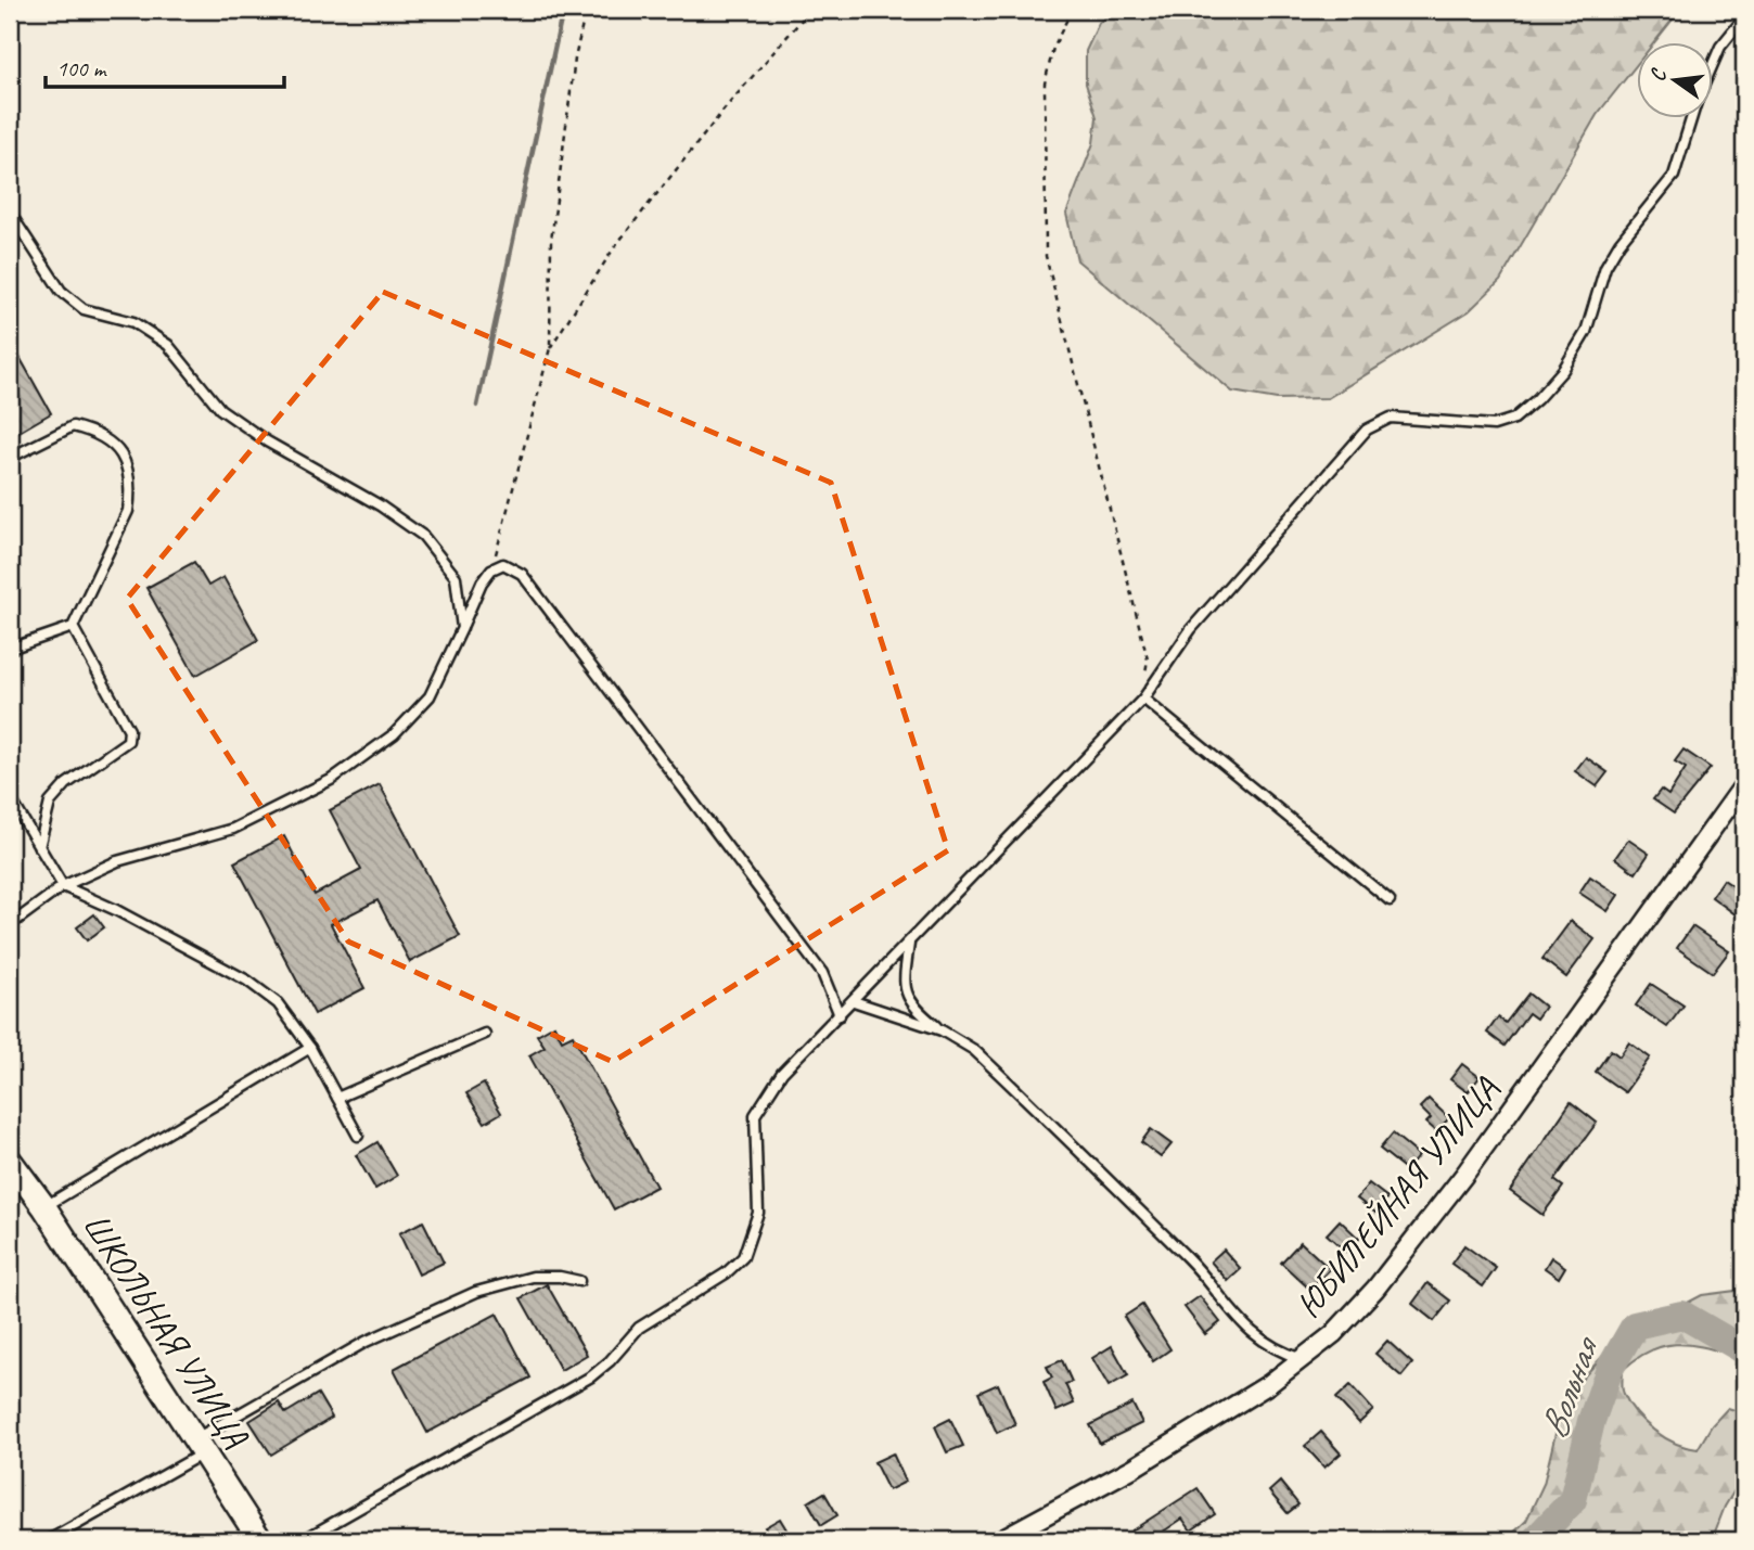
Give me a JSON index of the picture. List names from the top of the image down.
{
  "streets": {
    "street": ["ЮБИЛЕЙНАЯ УЛИЦА", "ШКОЛЬНАЯ УЛИЦА"]
  },
  "water": ["Вольная"],
  "scale_bar": "100 m",
  "north": "left"
}
